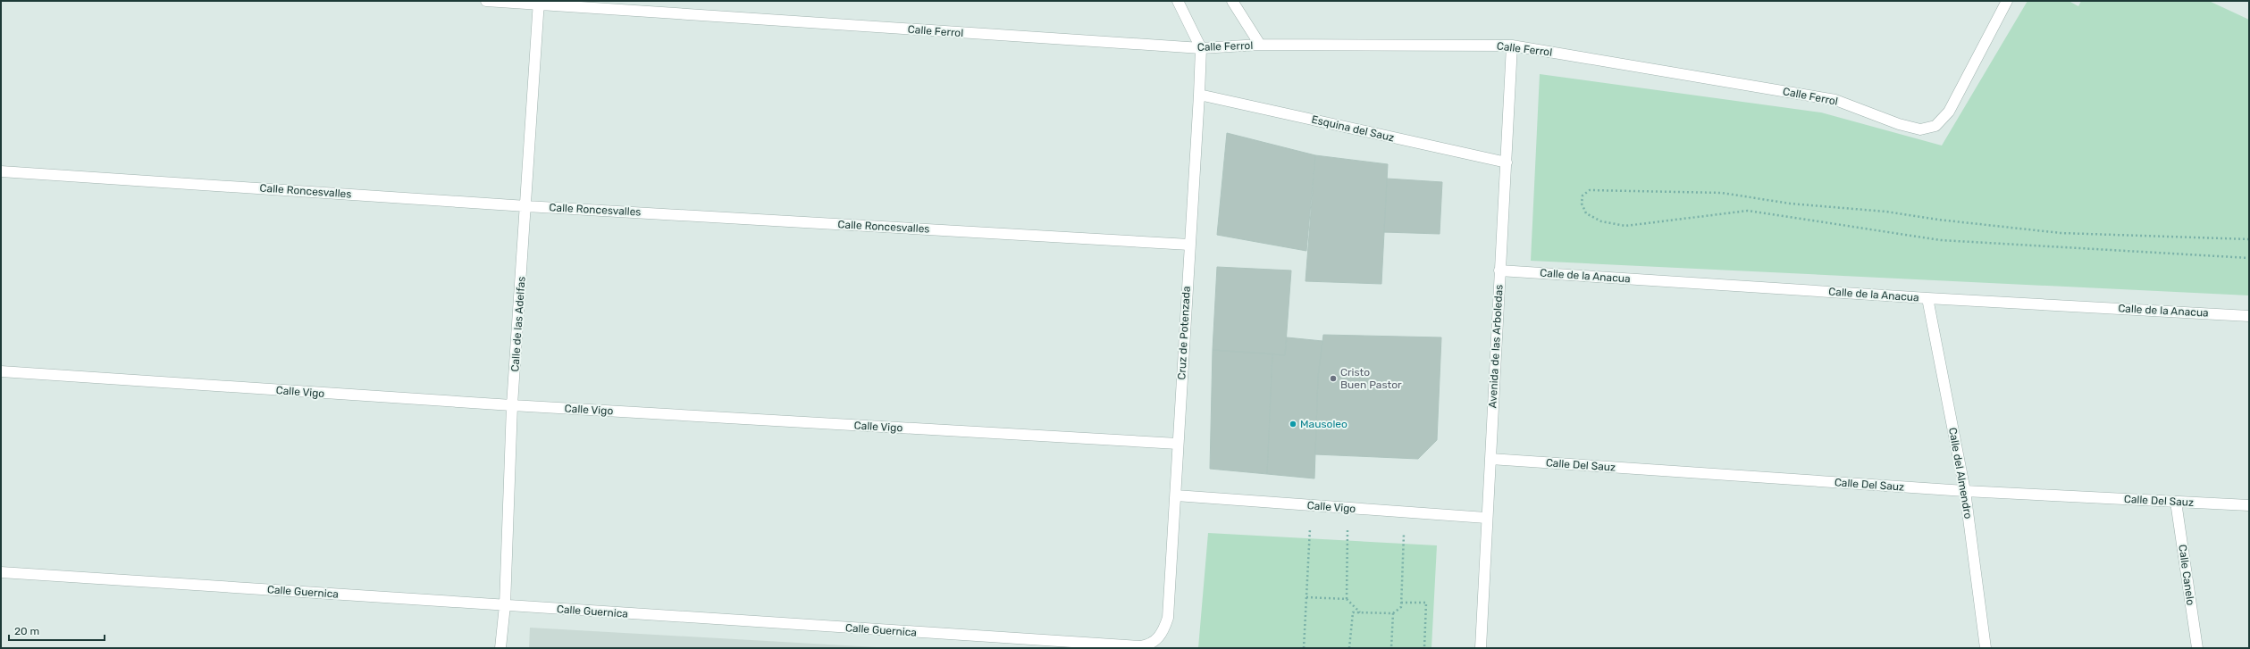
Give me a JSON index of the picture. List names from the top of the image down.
{
  "streets": {
    "street": [
      "Calle Ferrol",
      "Esquina del Sauz",
      "Calle Roncesvalles",
      "Calle de la Anacua",
      "Calle de las Adelfas",
      "Cruz de Potenzada",
      "Avenida de las Arboledas",
      "Calle Vigo",
      "Calle Del Sauz",
      "Calle del Almendro",
      "Calle Canelo",
      "Calle Guernica"
    ]
  },
  "crossings": [
    ["Calle Ferrol", "Calle de las Adelfas"],
    ["Calle Ferrol", "Cruz de Potenzada"],
    ["Calle Ferrol", "Avenida de las Arboledas"],
    ["Esquina del Sauz", "Cruz de Potenzada"],
    ["Esquina del Sauz", "Avenida de las Arboledas"],
    ["Calle Roncesvalles", "Calle de las Adelfas"],
    ["Calle Roncesvalles", "Cruz de Potenzada"],
    ["Calle de la Anacua", "Avenida de las Arboledas"],
    ["Calle de la Anacua", "Calle del Almendro"],
    ["Calle de las Adelfas", "Calle Vigo"],
    ["Calle de las Adelfas", "Calle Guernica"],
    ["Cruz de Potenzada", "Calle Vigo"],
    ["Cruz de Potenzada", "Calle Guernica"],
    ["Avenida de las Arboledas", "Calle Vigo"],
    ["Avenida de las Arboledas", "Calle Del Sauz"],
    ["Calle Del Sauz", "Calle del Almendro"],
    ["Calle Del Sauz", "Calle Canelo"]
  ],
  "places": ["Cristo Buen Pastor", "Mausoleo"],
  "scale_bar": "20 m"
}
